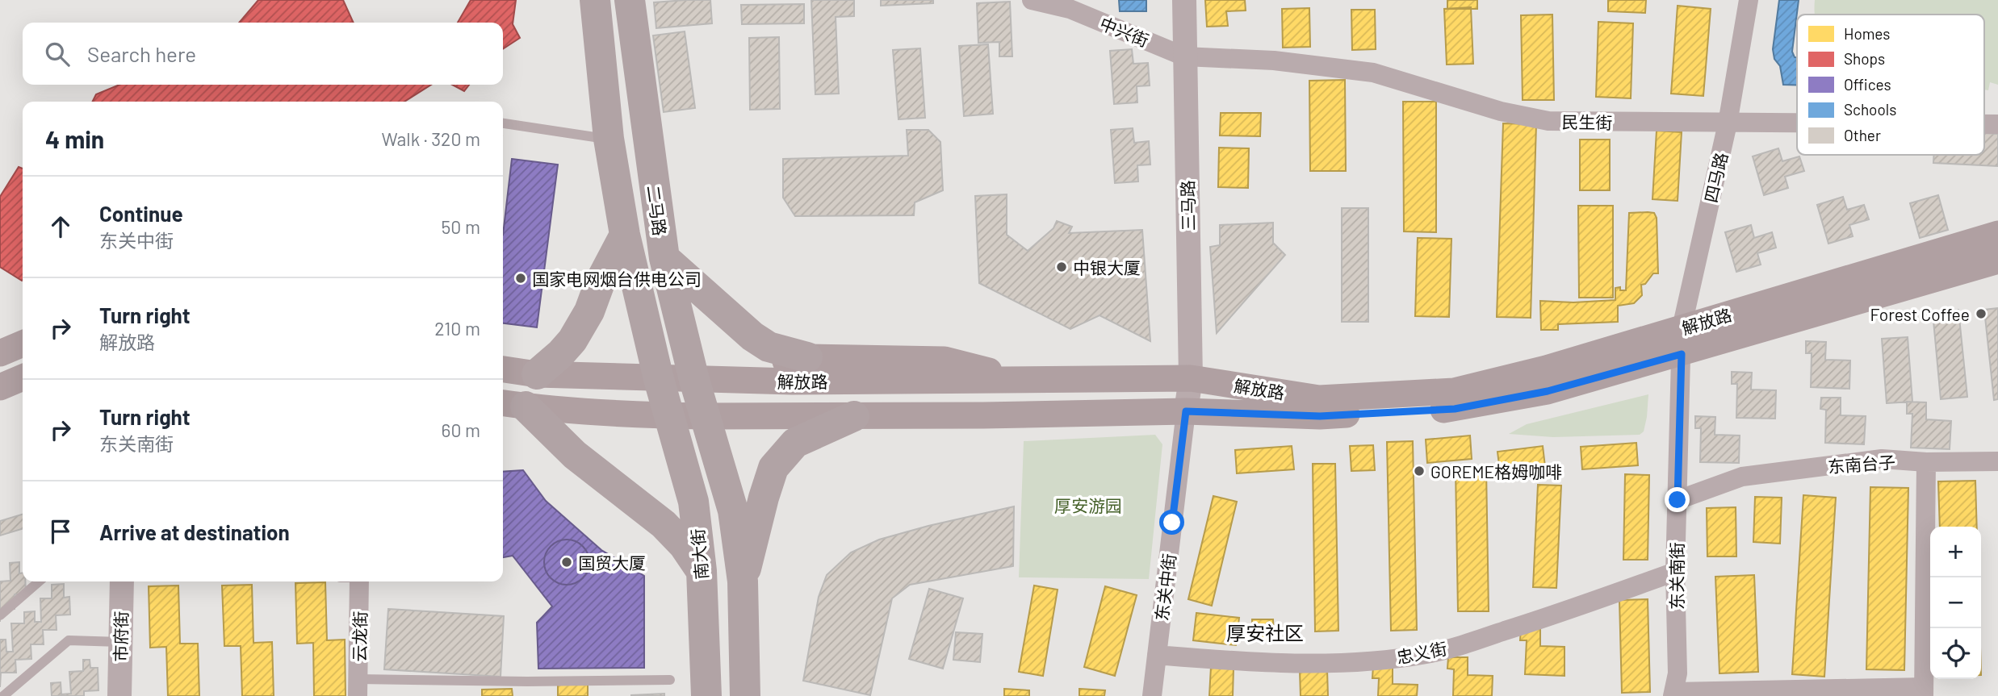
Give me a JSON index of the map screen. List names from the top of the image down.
{
  "streets": {
    "main road": ["二马路", "解放路", "南大街"],
    "street": [
      "中兴街",
      "民生街",
      "四马路",
      "三马路",
      "东南台子",
      "东关南街",
      "东关中街",
      "市府街",
      "云龙街",
      "忠义街"
    ]
  },
  "crossings": [
    ["中兴街", "民生街"],
    ["中兴街", "三马路"],
    ["民生街", "四马路"],
    ["民生街", "三马路"],
    ["四马路", "解放路"],
    ["四马路", "东关南街"],
    ["三马路", "解放路"],
    ["三马路", "东关中街"],
    ["二马路", "解放路"],
    ["二马路", "南大街"],
    ["解放路", "南大街"],
    ["解放路", "东关南街"],
    ["解放路", "东关中街"],
    ["东南台子", "东关南街"],
    ["东关南街", "忠义街"],
    ["东关中街", "忠义街"]
  ],
  "districts": ["厚安社区"],
  "parks": ["厚安游园"],
  "places": [
    "中银大厦",
    "国家电网烟台供电公司",
    "Forest Coffee",
    "GOREME格姆咖啡",
    "国贸大厦"
  ],
  "legend": [
    "Homes",
    "Shops",
    "Offices",
    "Schools",
    "Other"
  ],
  "page": {
    "search": "Search here",
    "heading": ["4 min", "Walk · 320 m"],
    "list": [
      ["Continue", "东关中街", "50 m"],
      ["Turn right", "解放路", "210 m"],
      ["Turn right", "东关南街", "60 m"],
      "Arrive at destination"
    ],
    "map_buttons": ["+", "−"]
  }
}
